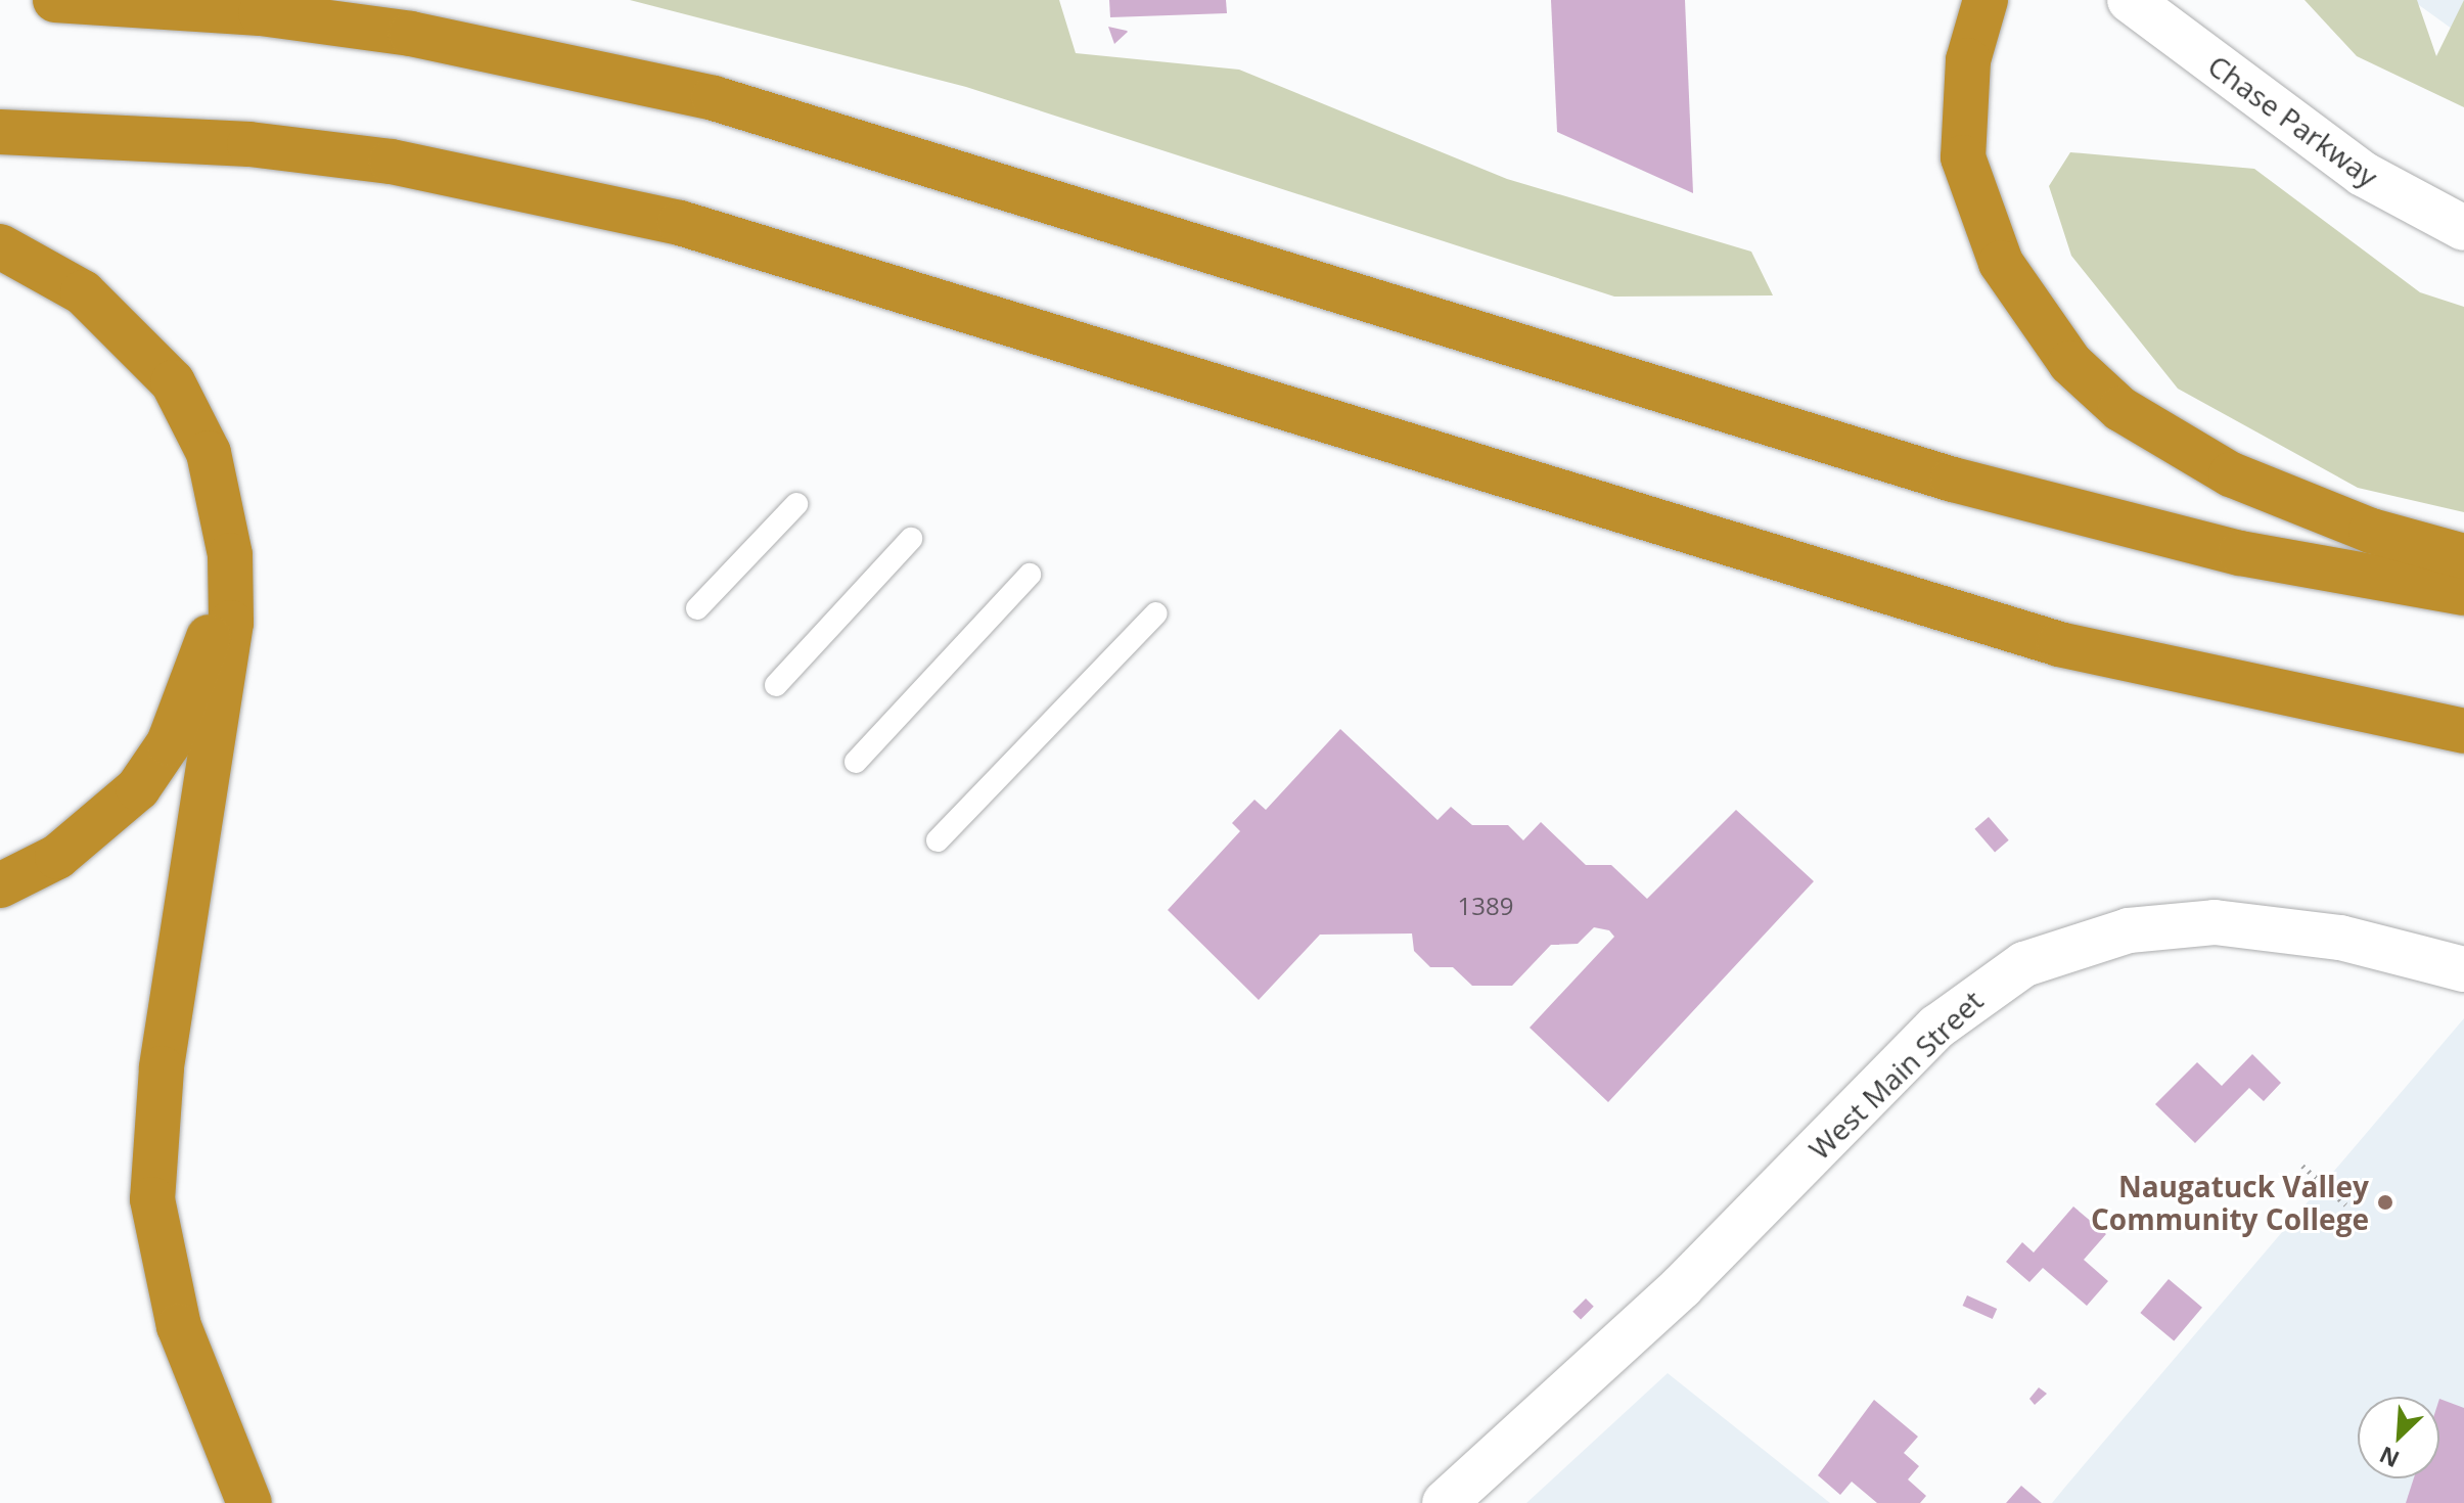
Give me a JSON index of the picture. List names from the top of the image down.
{
  "streets": {
    "main road": ["Chase Parkway", "West Main Street"]
  },
  "places": ["Naugatuck Valley Community College"],
  "house_numbers": ["1389"],
  "north": "bottom left"
}
